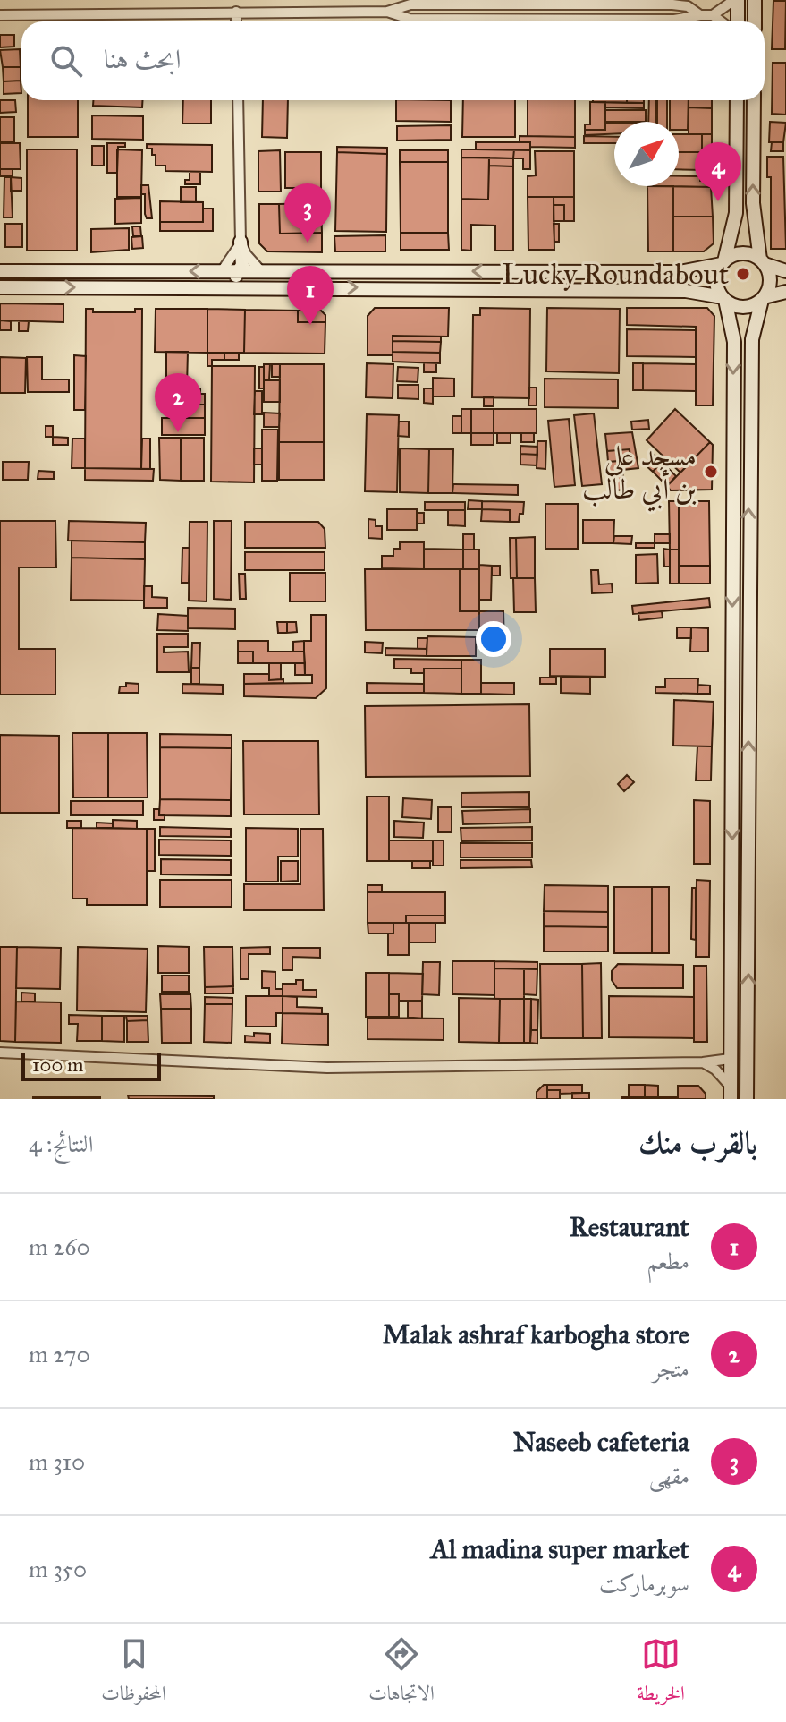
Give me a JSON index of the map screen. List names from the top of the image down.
{
  "places": ["Lucky Roundabout", "مسجد علي بن أبي طالب"],
  "scale_bar": "100 m",
  "north": "top right",
  "page": {
    "search": "ابحث هنا",
    "pins": [
      "4",
      "3",
      "1",
      "2"
    ],
    "scale": "100 m",
    "heading": ["بالقرب منك", "النتائج: 4"],
    "list": [
      {
        "mark": "1",
        "name": "Restaurant",
        "note": "مطعم",
        "value": "260 m"
      },
      {
        "mark": "2",
        "name": "Malak ashraf karbogha store",
        "note": "متجر",
        "value": "270 m"
      },
      {
        "mark": "3",
        "name": "Naseeb cafeteria",
        "note": "مقهى",
        "value": "310 m"
      },
      {
        "mark": "4",
        "name": "Al madina super market",
        "note": "سوبرماركت",
        "value": "350 m"
      }
    ],
    "nav": ["الخريطة", "الاتجاهات", "المحفوظات"]
  }
}
